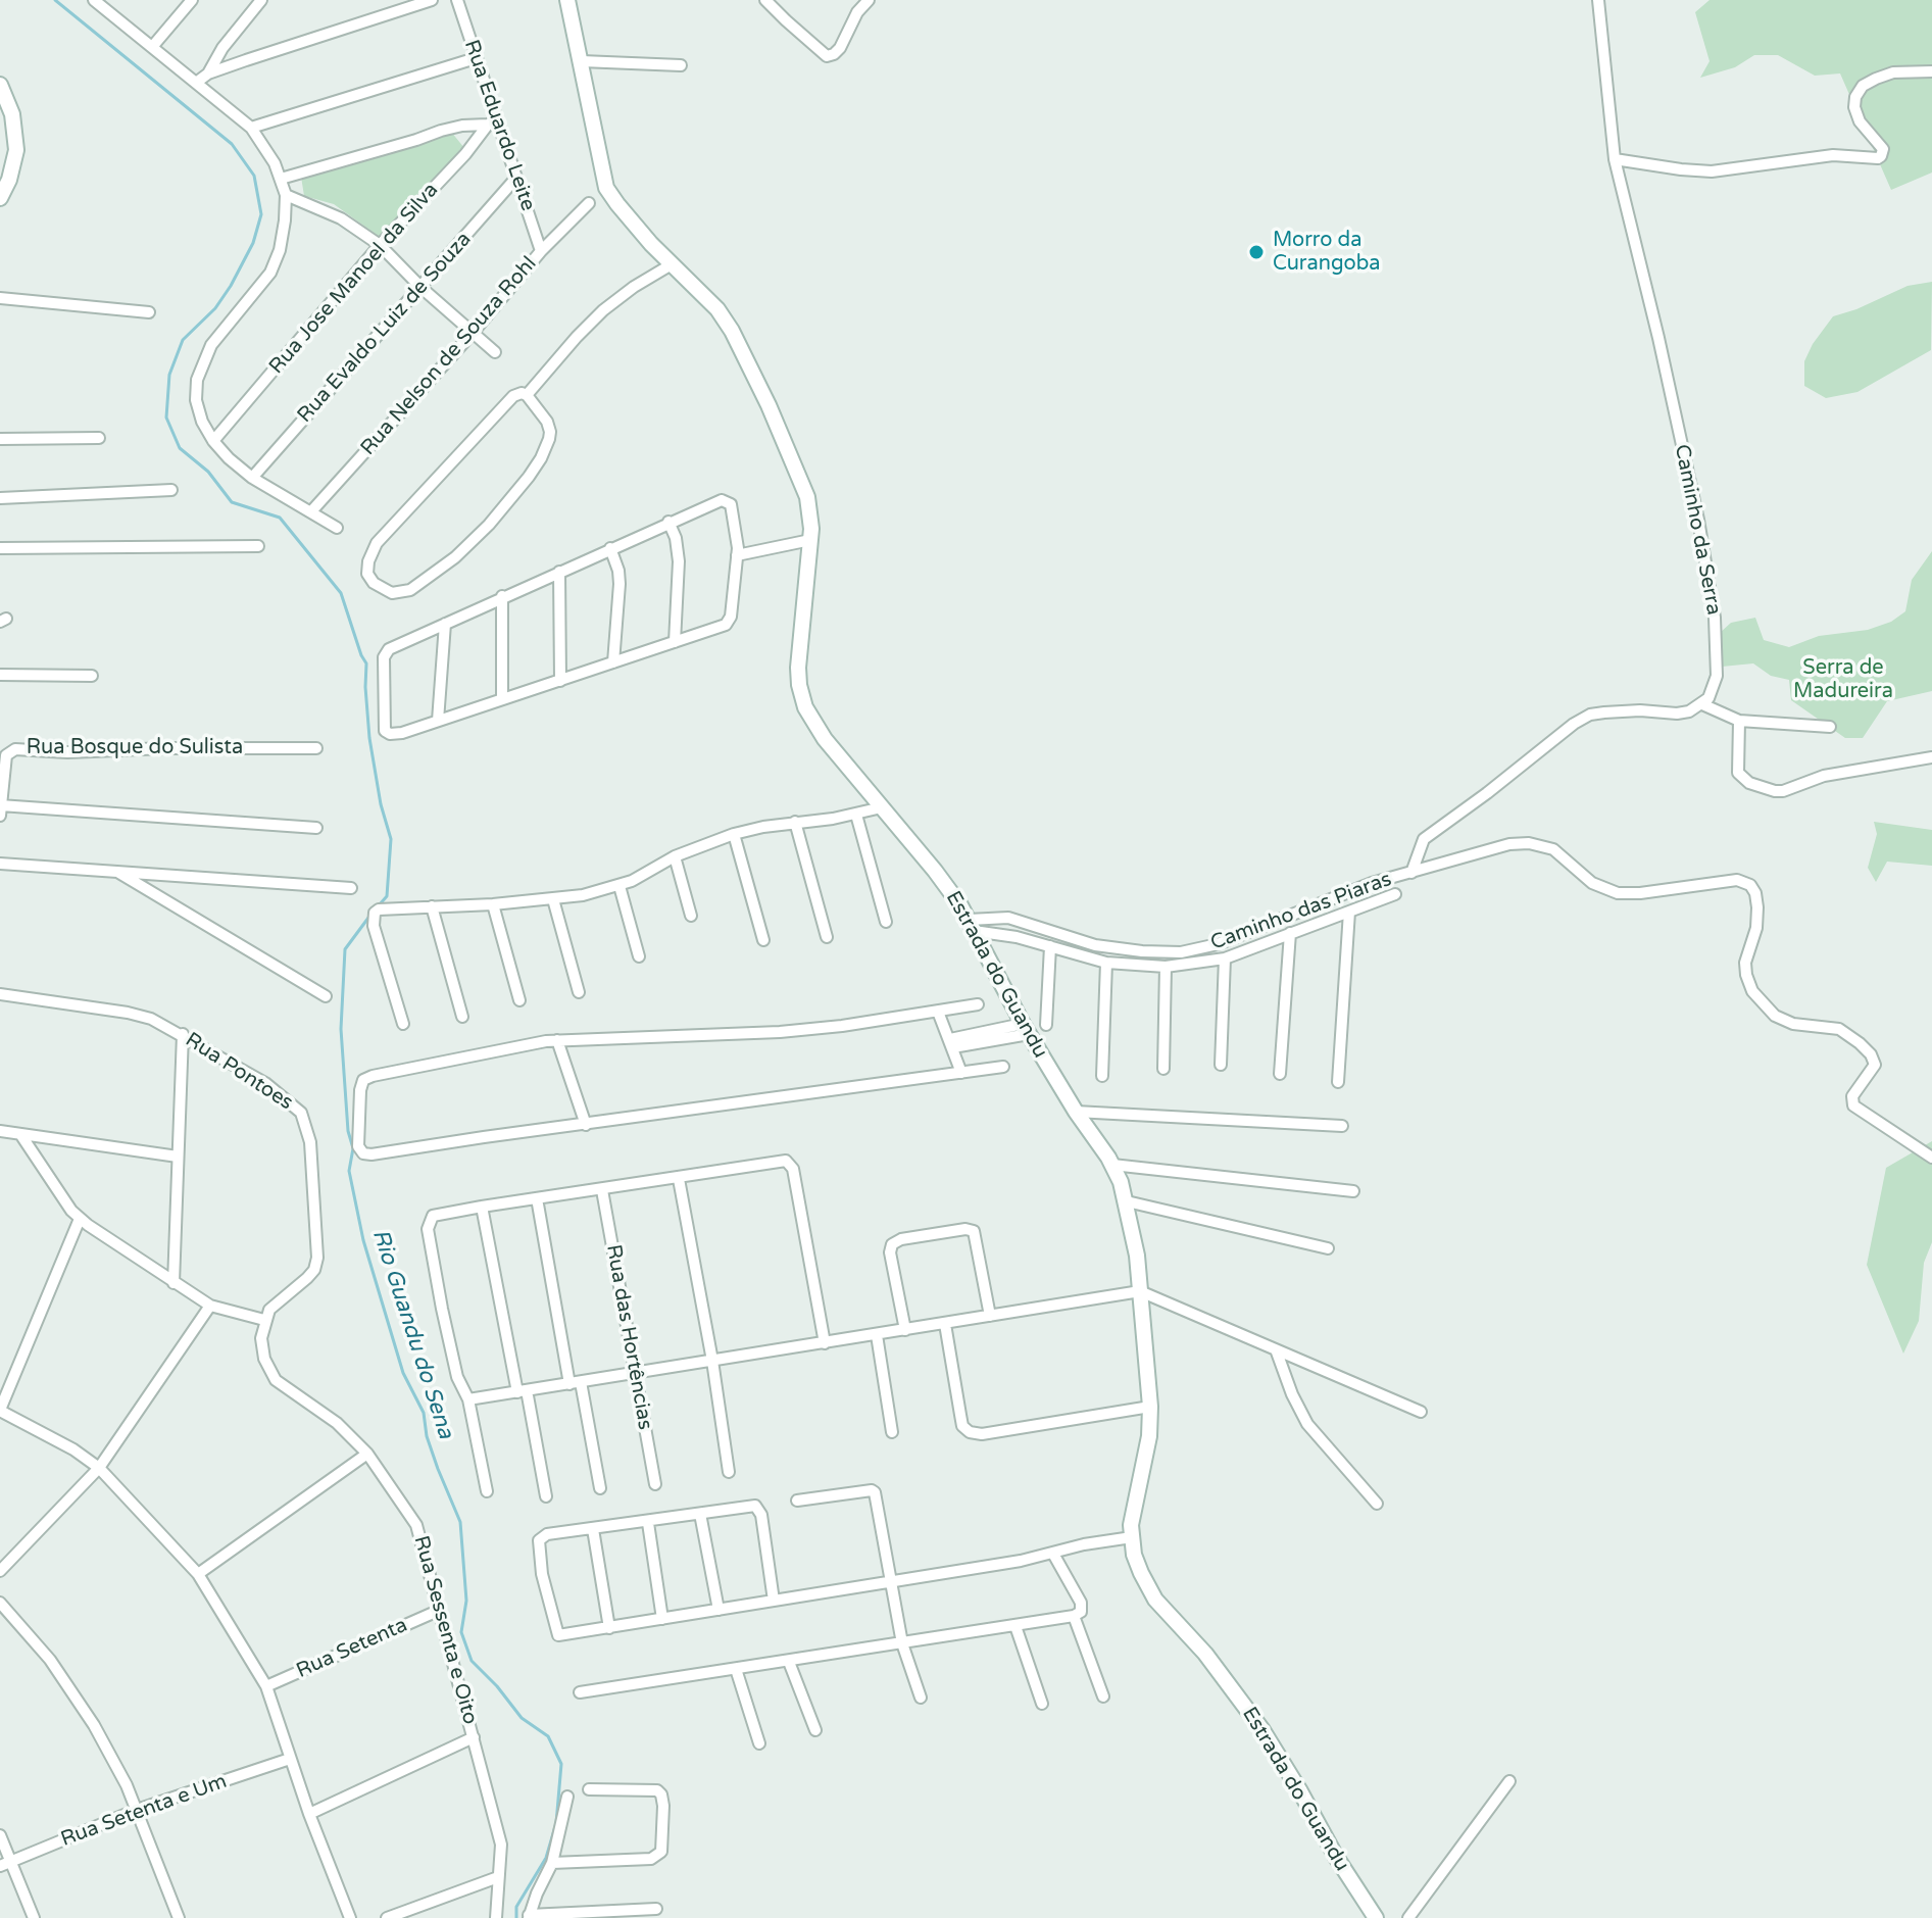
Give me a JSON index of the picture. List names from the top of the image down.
{
  "streets": {
    "street": [
      "Rua Eduardo Leite",
      "Rua Jose Manoel da Silva",
      "Rua Evaldo Luiz de Souza",
      "Rua Nelson de Souza Rohl",
      "Caminho da Serra",
      "Rua Bosque do Sulista",
      "Caminho das Piaras",
      "Estrada do Guandu",
      "Rua Pontoes",
      "Rua das Hortências",
      "Rua Sessenta e Oito",
      "Rua Setenta",
      "Rua Setenta e Um"
    ]
  },
  "crossings": [
    ["Rua Eduardo Leite", "Rua Jose Manoel da Silva"],
    ["Rua Eduardo Leite", "Rua Evaldo Luiz de Souza"],
    ["Rua Eduardo Leite", "Rua Nelson de Souza Rohl"],
    ["Caminho das Piaras", "Estrada do Guandu"],
    ["Rua Pontoes", "Rua Sessenta e Oito"],
    ["Rua Sessenta e Oito", "Rua Setenta"]
  ],
  "water": ["Rio Guandu do Sena"],
  "parks": ["Serra de Madureira"],
  "places": ["Morro da Curangoba"]
}
